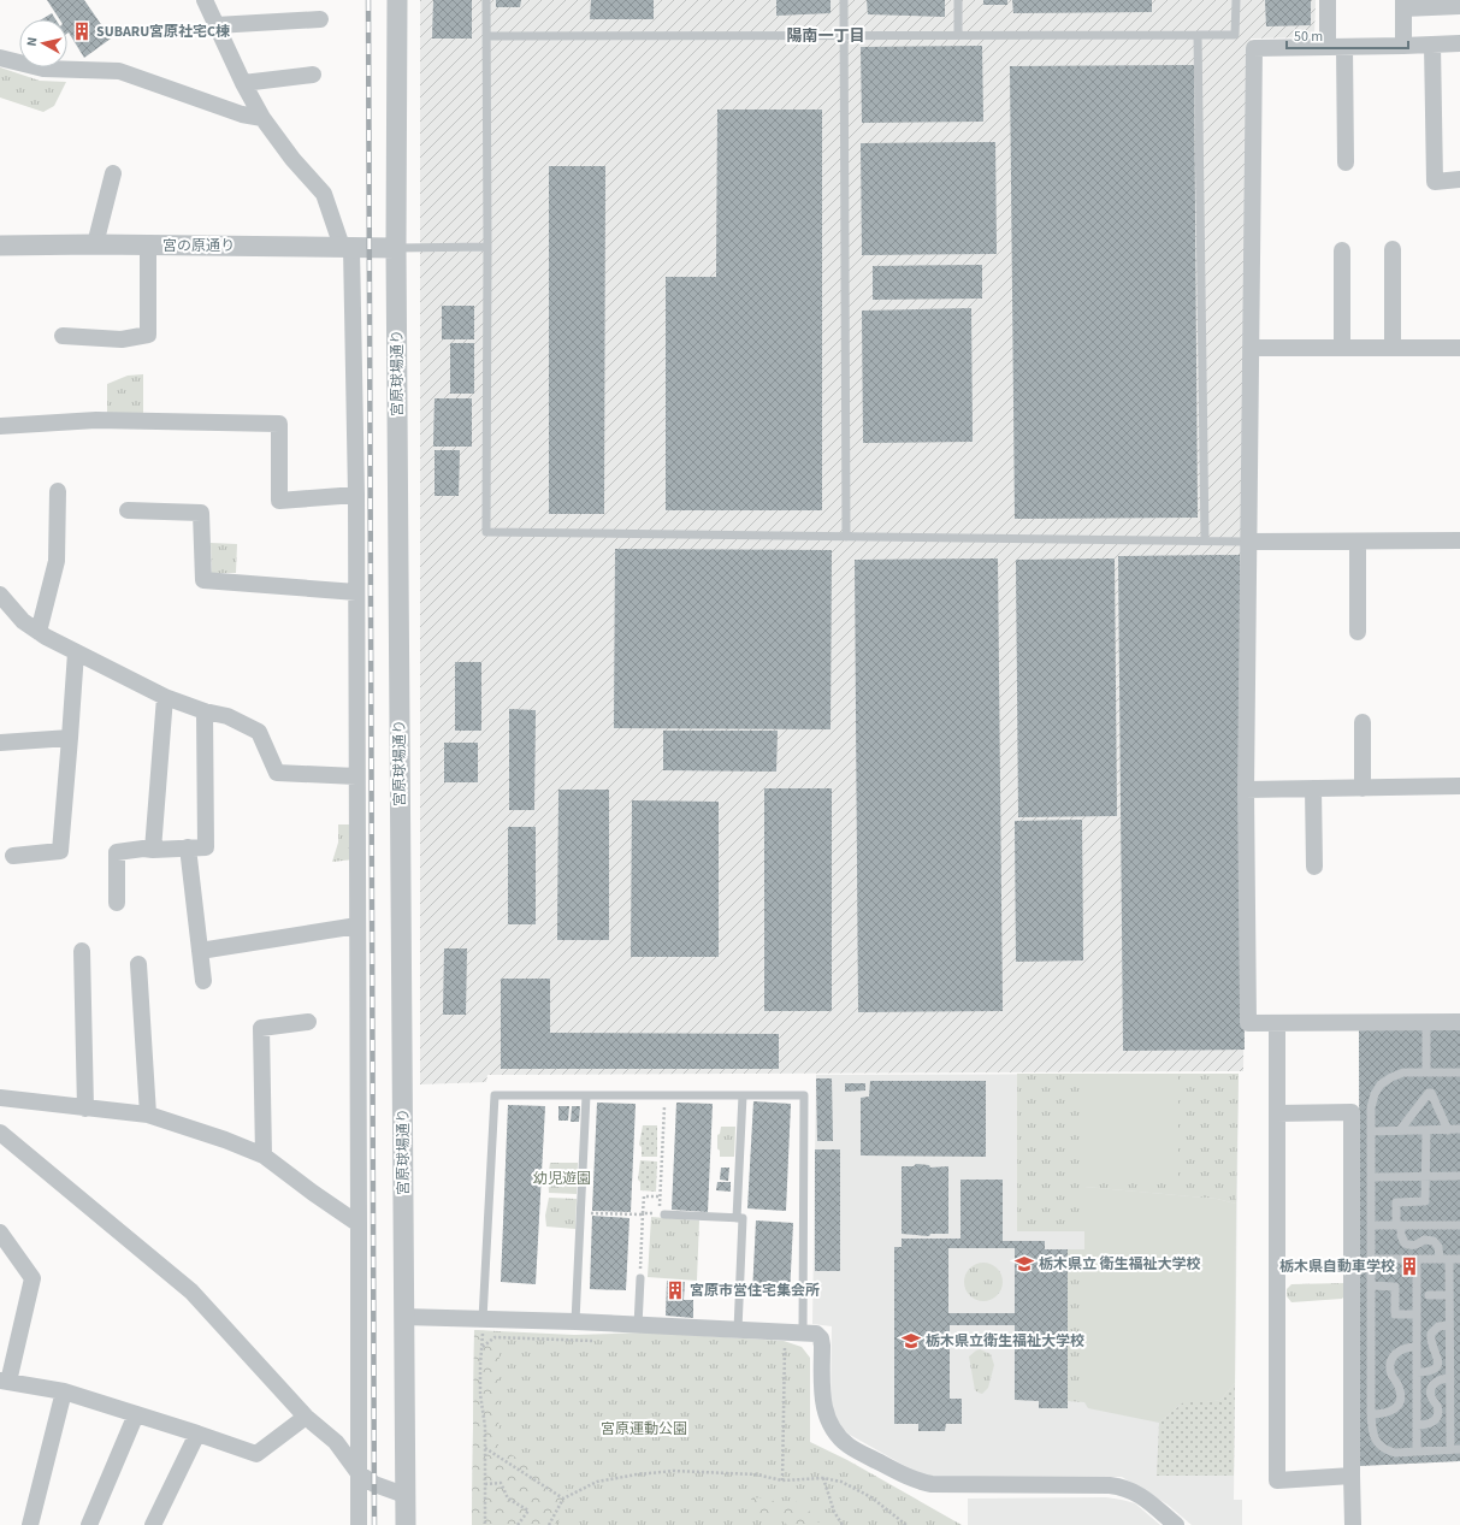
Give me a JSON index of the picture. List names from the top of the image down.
{
  "streets": {
    "street": ["宮の原通り", "宮原球場通り"]
  },
  "crossings": [
    ["宮の原通り", "宮原球場通り"]
  ],
  "districts": ["陽南一丁目"],
  "parks": ["幼児遊園", "宮原運動公園"],
  "places": {
    "building": ["SUBARU宮原社宅C棟", "栃木県自動車学校", "宮原市営住宅集会所"],
    "school or university": ["栃木県立 衛生福祉大学校", "栃木県立衛生福祉大学校"]
  },
  "scale_bar": "50 m",
  "north": "left"
}
